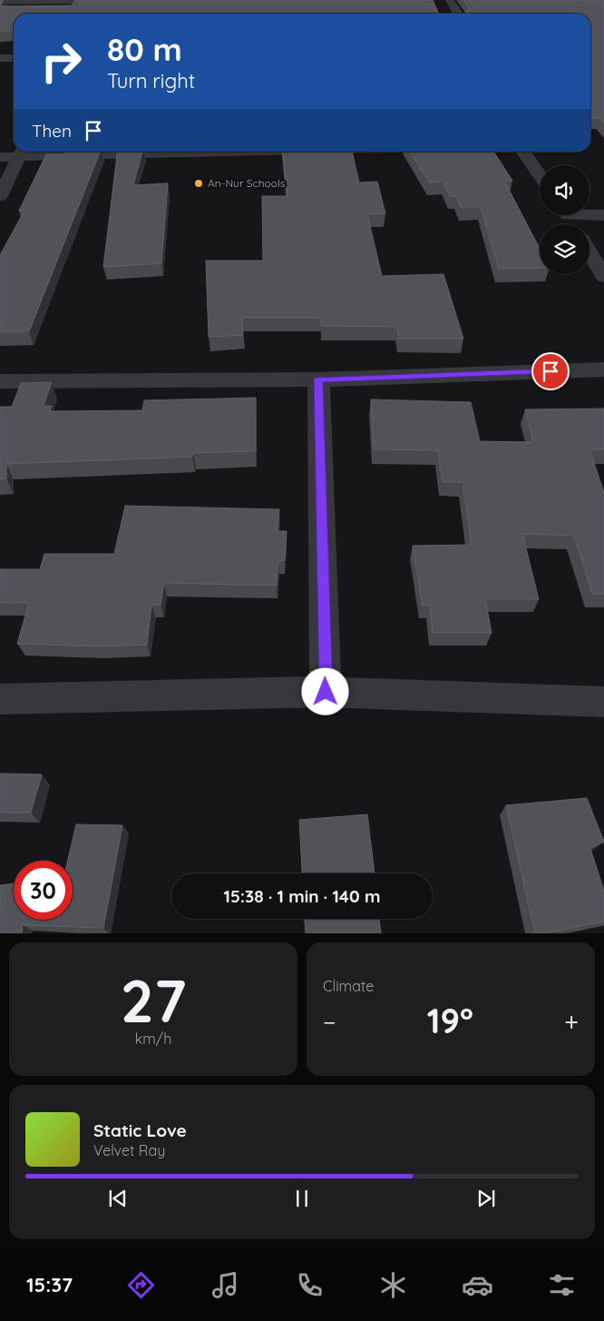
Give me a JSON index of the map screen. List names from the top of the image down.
{
  "places": ["An-Nur Schools"],
  "page": {
    "turn": ["80 m", "Turn right"],
    "then": "Then",
    "limit": "30",
    "trip": "15:38 · 1 min · 140 m",
    "tile": [
      ["27", "km/h"],
      "Climate"
    ],
    "heat": ["−", "19°", "+"],
    "song": ["Static Love", "Velvet Ray"],
    "tabs": "15:37"
  }
}
